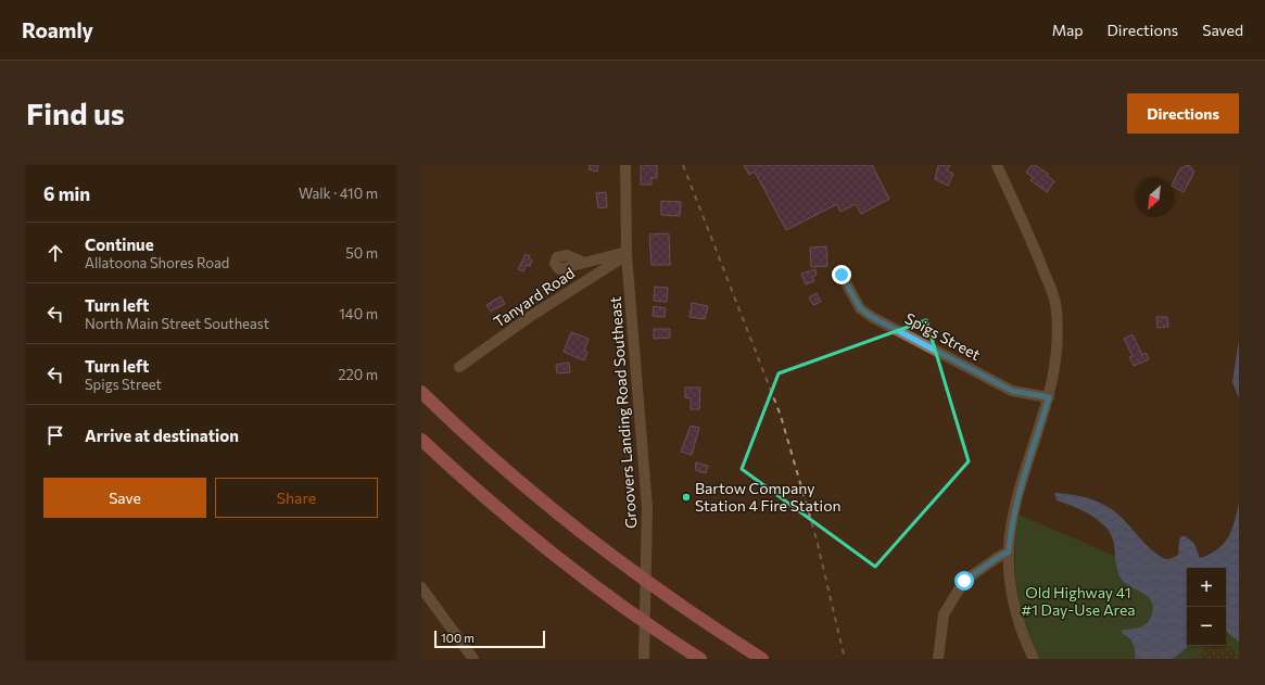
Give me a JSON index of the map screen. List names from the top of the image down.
{
  "streets": {
    "street": ["Tanyard Road", "Spigs Street", "Groovers Landing Road Southeast"]
  },
  "crossings": [
    ["Tanyard Road", "Groovers Landing Road Southeast"]
  ],
  "parks": ["Old Highway 41 #1 Day-Use Area"],
  "places": ["Bartow Company Station 4 Fire Station"],
  "scale_bar": "100 m",
  "north": "bottom left",
  "page": {
    "header": "Roamly",
    "nav": ["Map", "Directions", "Saved"],
    "buttons": [
      "Directions",
      ["Save", "Share"]
    ],
    "title": "Find us",
    "heading": ["6 min", "Walk · 410 m"],
    "list": [
      ["Continue", "Allatoona Shores Road", "50 m"],
      ["Turn left", "North Main Street Southeast", "140 m"],
      ["Turn left", "Spigs Street", "220 m"],
      "Arrive at destination"
    ],
    "map_buttons": ["+", "−"],
    "scale": "100 m"
  }
}
